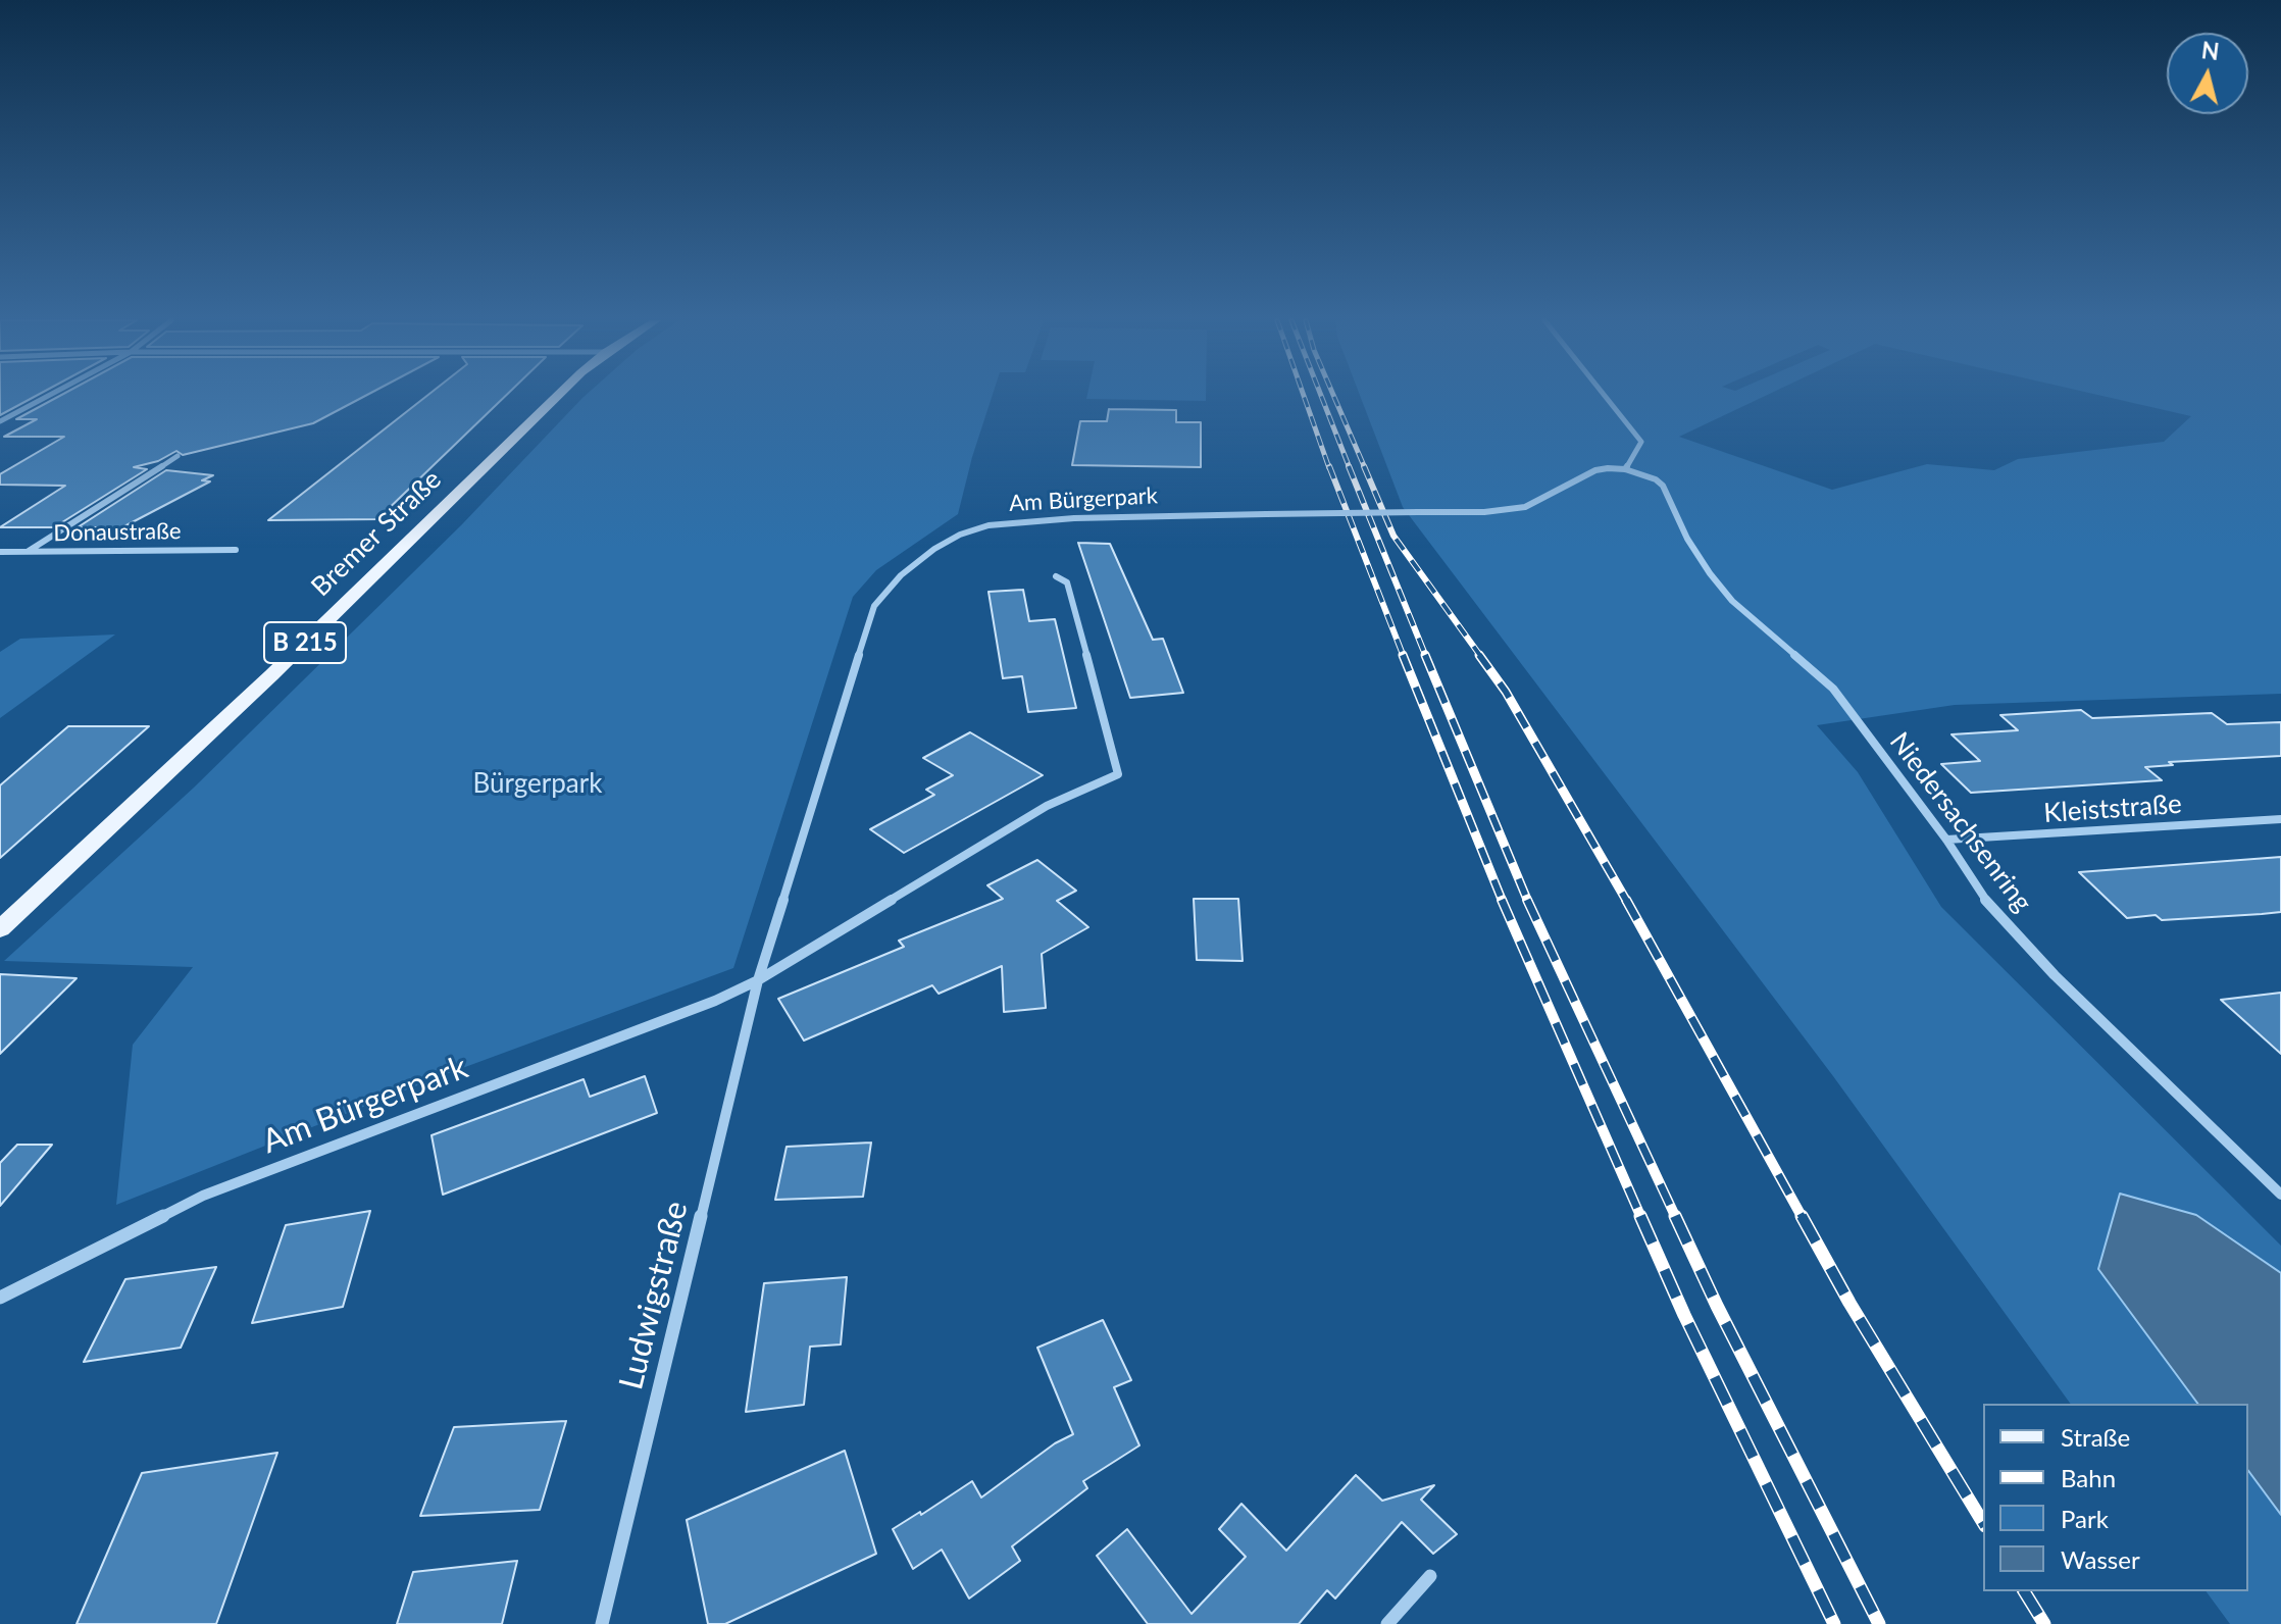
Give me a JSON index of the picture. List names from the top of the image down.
{
  "streets": {
    "main road": ["Bremer Straße", "B 215"],
    "street": [
      "Am Bürgerpark",
      "Donaustraße",
      "Kleiststraße",
      "Niedersachsenring",
      "Ludwigstraße"
    ]
  },
  "crossings": [
    ["Am Bürgerpark", "Niedersachsenring"],
    ["Am Bürgerpark", "Ludwigstraße"],
    ["Kleiststraße", "Niedersachsenring"]
  ],
  "parks": ["Bürgerpark"],
  "legend": [
    "Straße",
    "Bahn",
    "Park",
    "Wasser"
  ],
  "north": "top"
}
